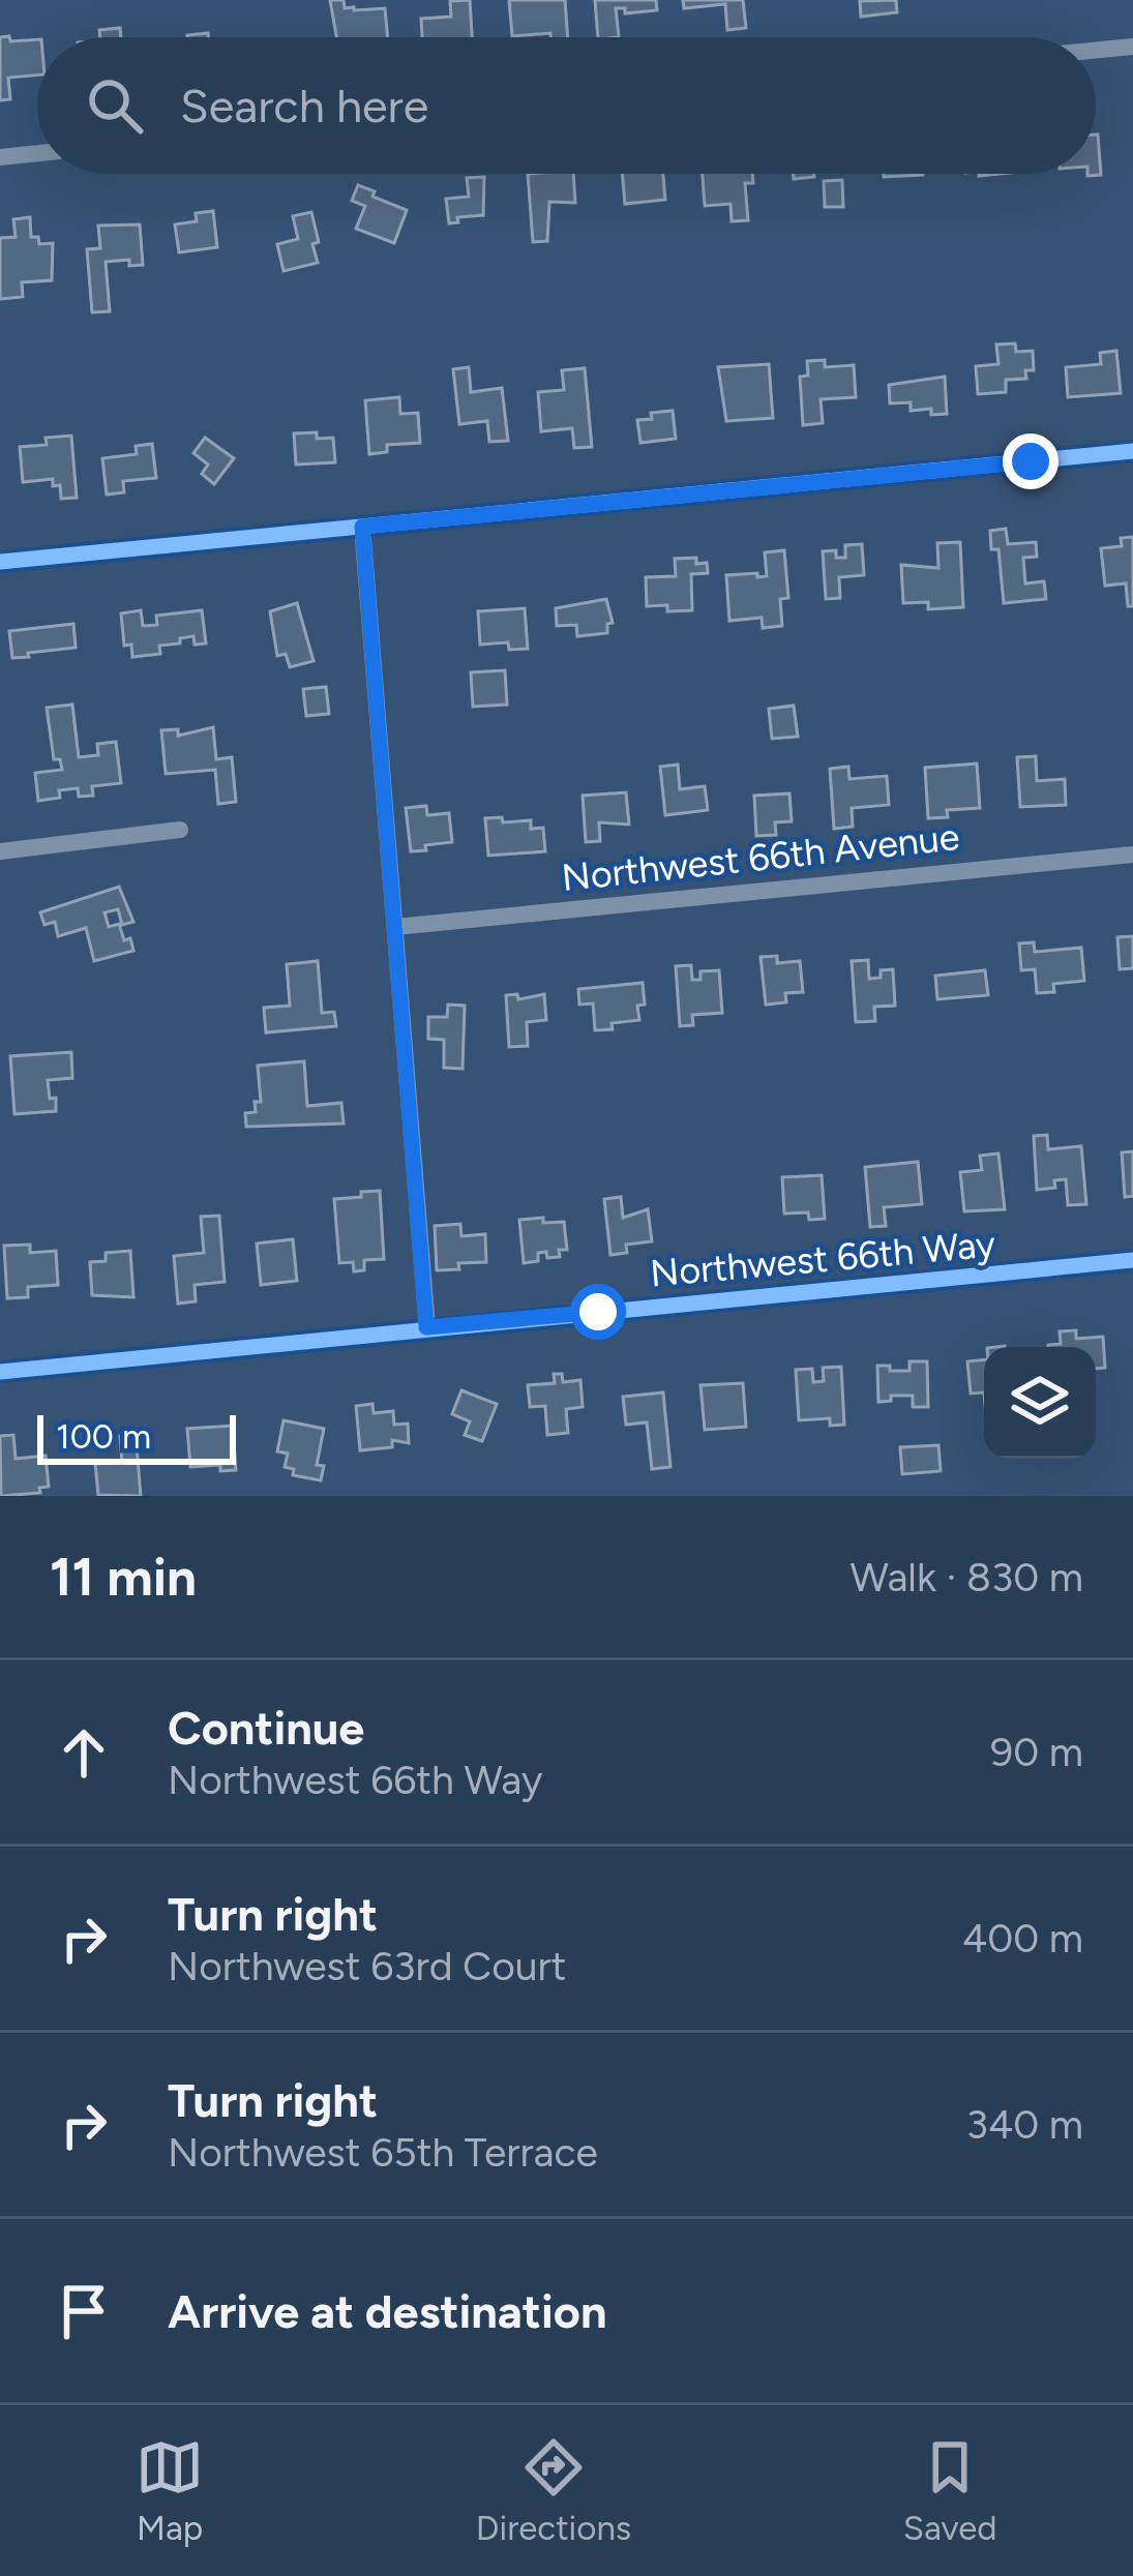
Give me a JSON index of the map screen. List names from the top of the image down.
{
  "streets": {
    "street": ["Northwest 66th Avenue", "Northwest 66th Way"]
  },
  "scale_bar": "100 m",
  "page": {
    "search": "Search here",
    "scale": "100 m",
    "heading": ["11 min", "Walk · 830 m"],
    "list": [
      ["Continue", "Northwest 66th Way", "90 m"],
      ["Turn right", "Northwest 63rd Court", "400 m"],
      ["Turn right", "Northwest 65th Terrace", "340 m"],
      "Arrive at destination"
    ],
    "nav": ["Map", "Directions", "Saved"]
  }
}
